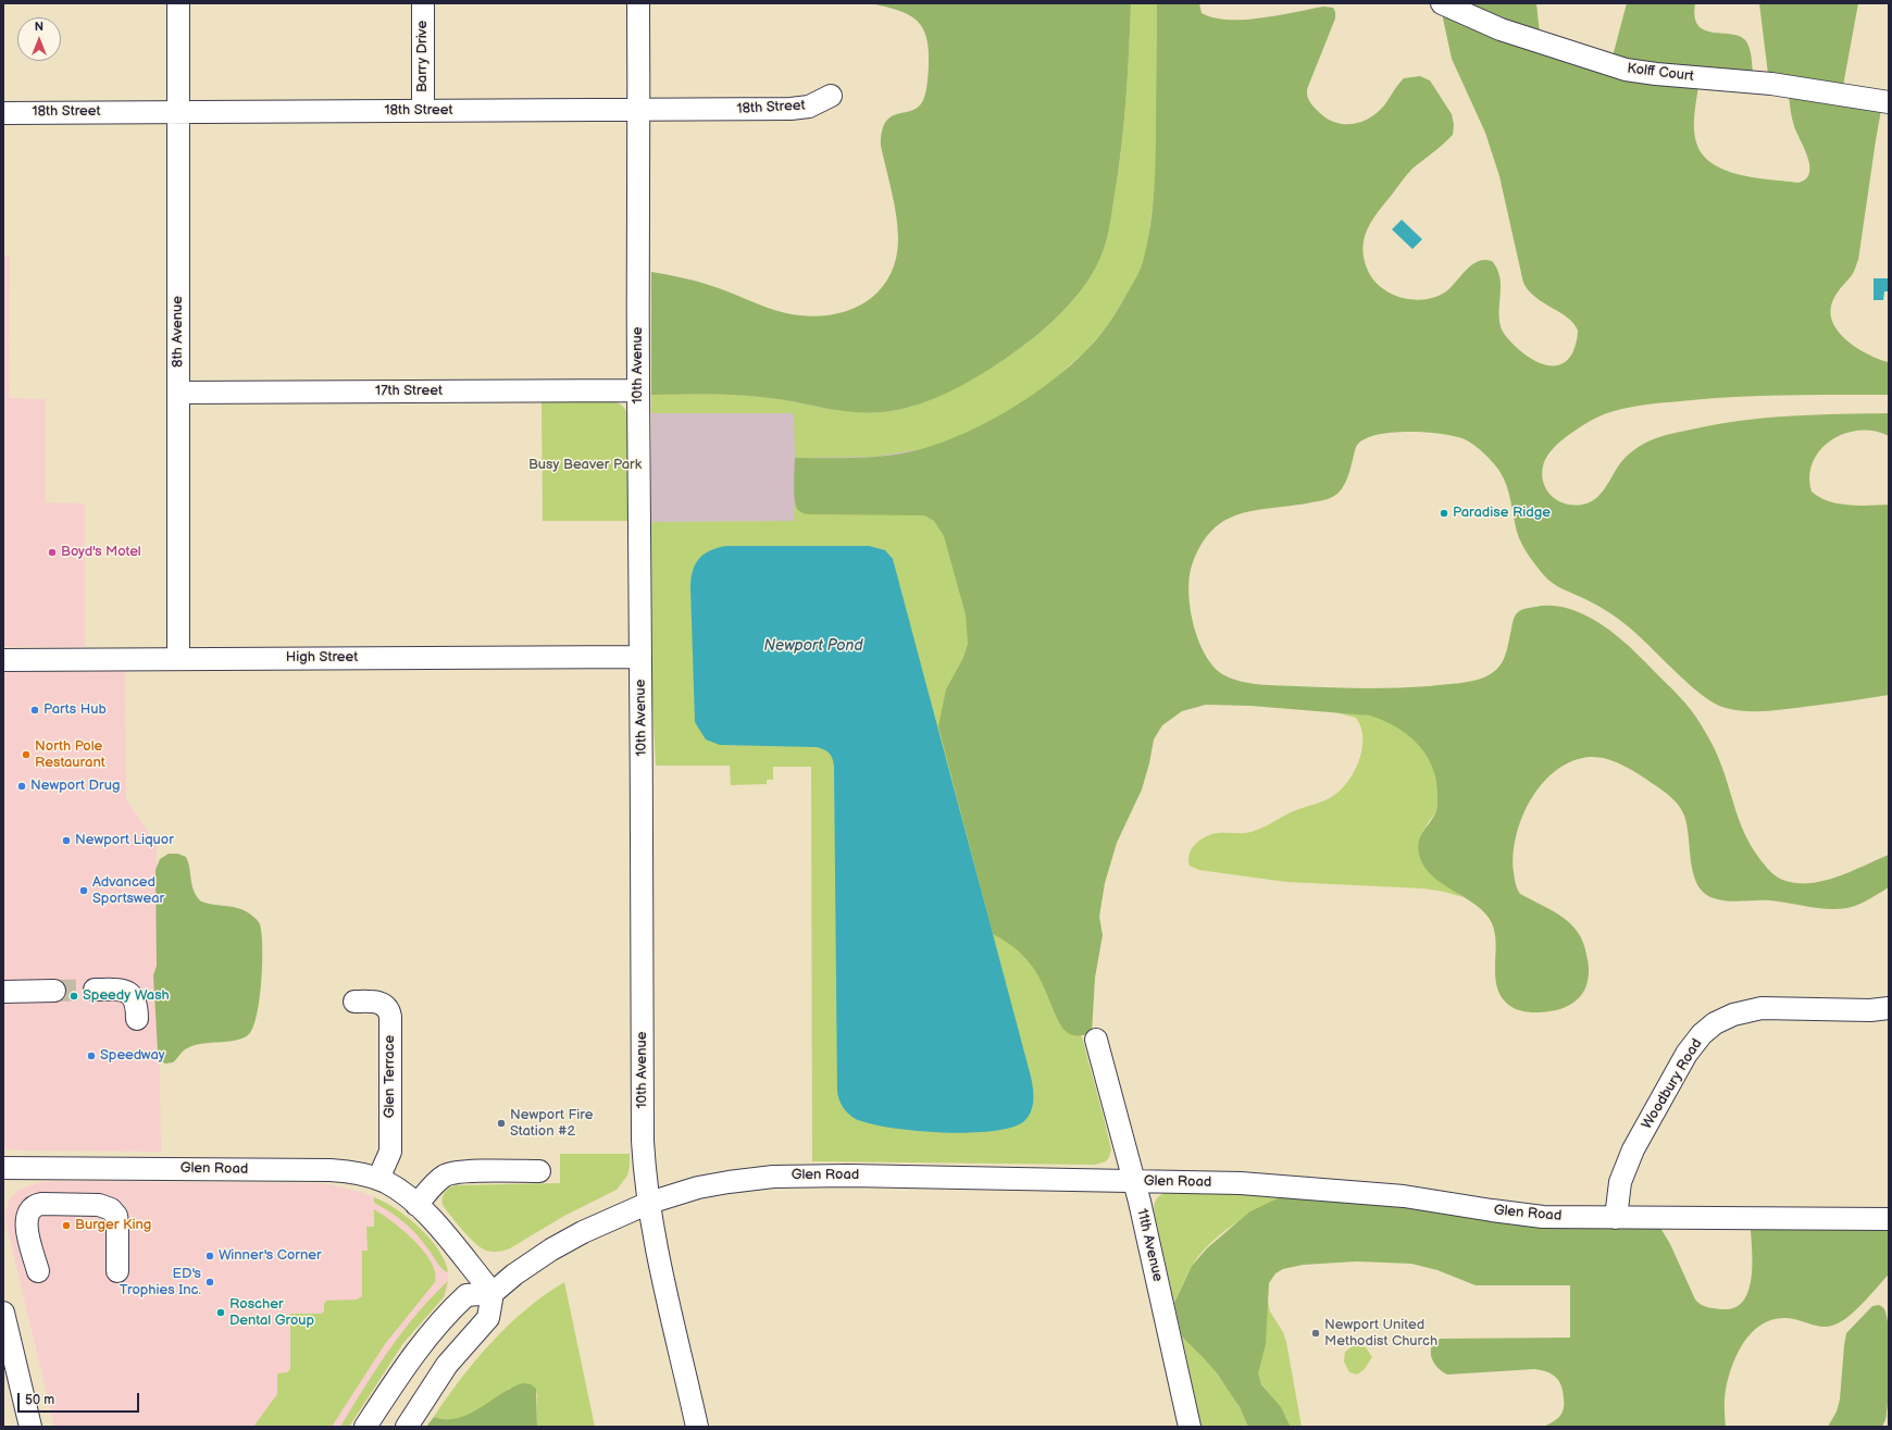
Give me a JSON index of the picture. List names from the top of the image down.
{
  "streets": {
    "street": [
      "Barry Drive",
      "Kolff Court",
      "18th Street",
      "8th Avenue",
      "10th Avenue",
      "17th Street",
      "High Street",
      "Glen Terrace",
      "Woodbury Road",
      "Glen Road",
      "11th Avenue"
    ]
  },
  "crossings": [
    ["Barry Drive", "18th Street"],
    ["18th Street", "8th Avenue"],
    ["18th Street", "10th Avenue"],
    ["8th Avenue", "17th Street"],
    ["8th Avenue", "High Street"],
    ["10th Avenue", "17th Street"],
    ["10th Avenue", "High Street"],
    ["10th Avenue", "Glen Road"],
    ["Glen Terrace", "Glen Road"],
    ["Woodbury Road", "Glen Road"],
    ["Glen Road", "11th Avenue"]
  ],
  "water": ["Newport Pond"],
  "parks": ["Busy Beaver Park"],
  "places": [
    "Paradise Ridge",
    "Boyd's Motel",
    "Parts Hub",
    "North Pole Restaurant",
    "Newport Drug",
    "Newport Liquor",
    "Advanced Sportswear",
    "Speedy Wash",
    "Speedway",
    "Newport Fire Station #2",
    "Burger King",
    "Winner's Corner",
    "ED's Trophies Inc.",
    "Roscher Dental Group",
    "Newport United Methodist Church"
  ],
  "scale_bar": "50 m",
  "north": "top"
}
